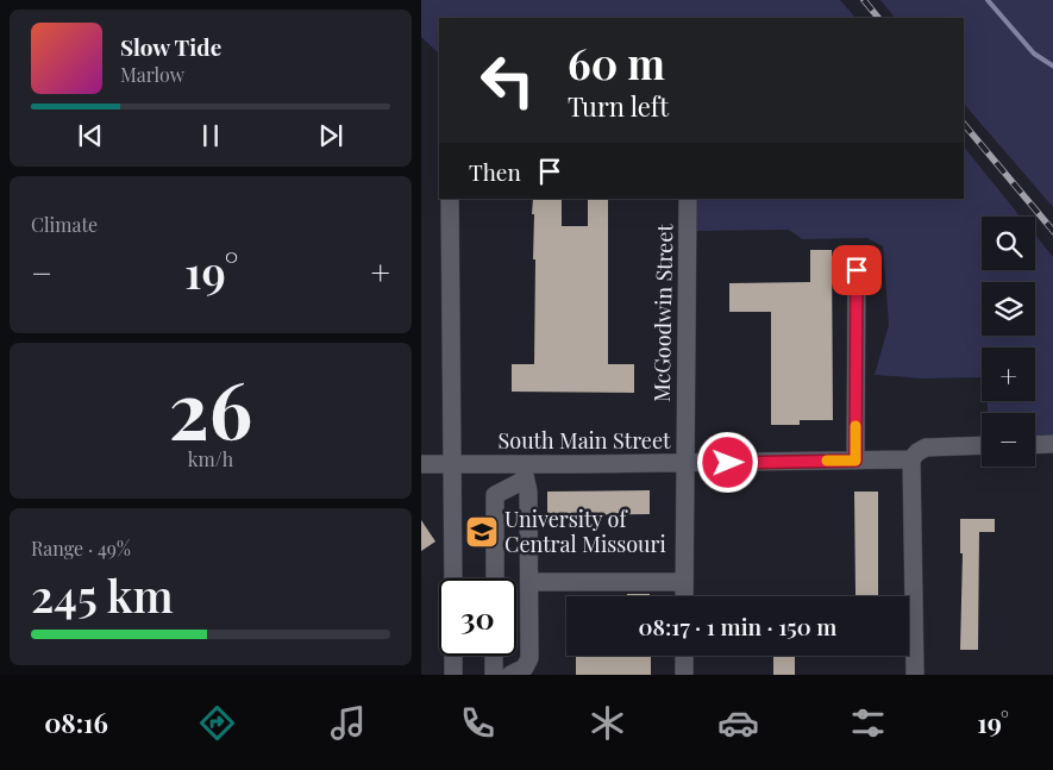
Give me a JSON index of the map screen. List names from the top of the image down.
{
  "streets": {
    "street": ["McGoodwin Street", "South Main Street"]
  },
  "crossings": [
    ["McGoodwin Street", "South Main Street"]
  ],
  "places": {
    "school or university": ["University of Central Missouri"]
  },
  "page": {
    "turn": ["60 m", "Turn left"],
    "song": ["Slow Tide", "Marlow"],
    "then": "Then",
    "tile": [
      "Climate",
      ["26", "km/h"],
      ["Range · 49%", "245 km"]
    ],
    "map_buttons": ["+", "−"],
    "heat": ["−", "19°", "+"],
    "limit": "30",
    "trip": "08:17 · 1 min · 150 m",
    "tabs": ["08:16", "19°"]
  }
}
